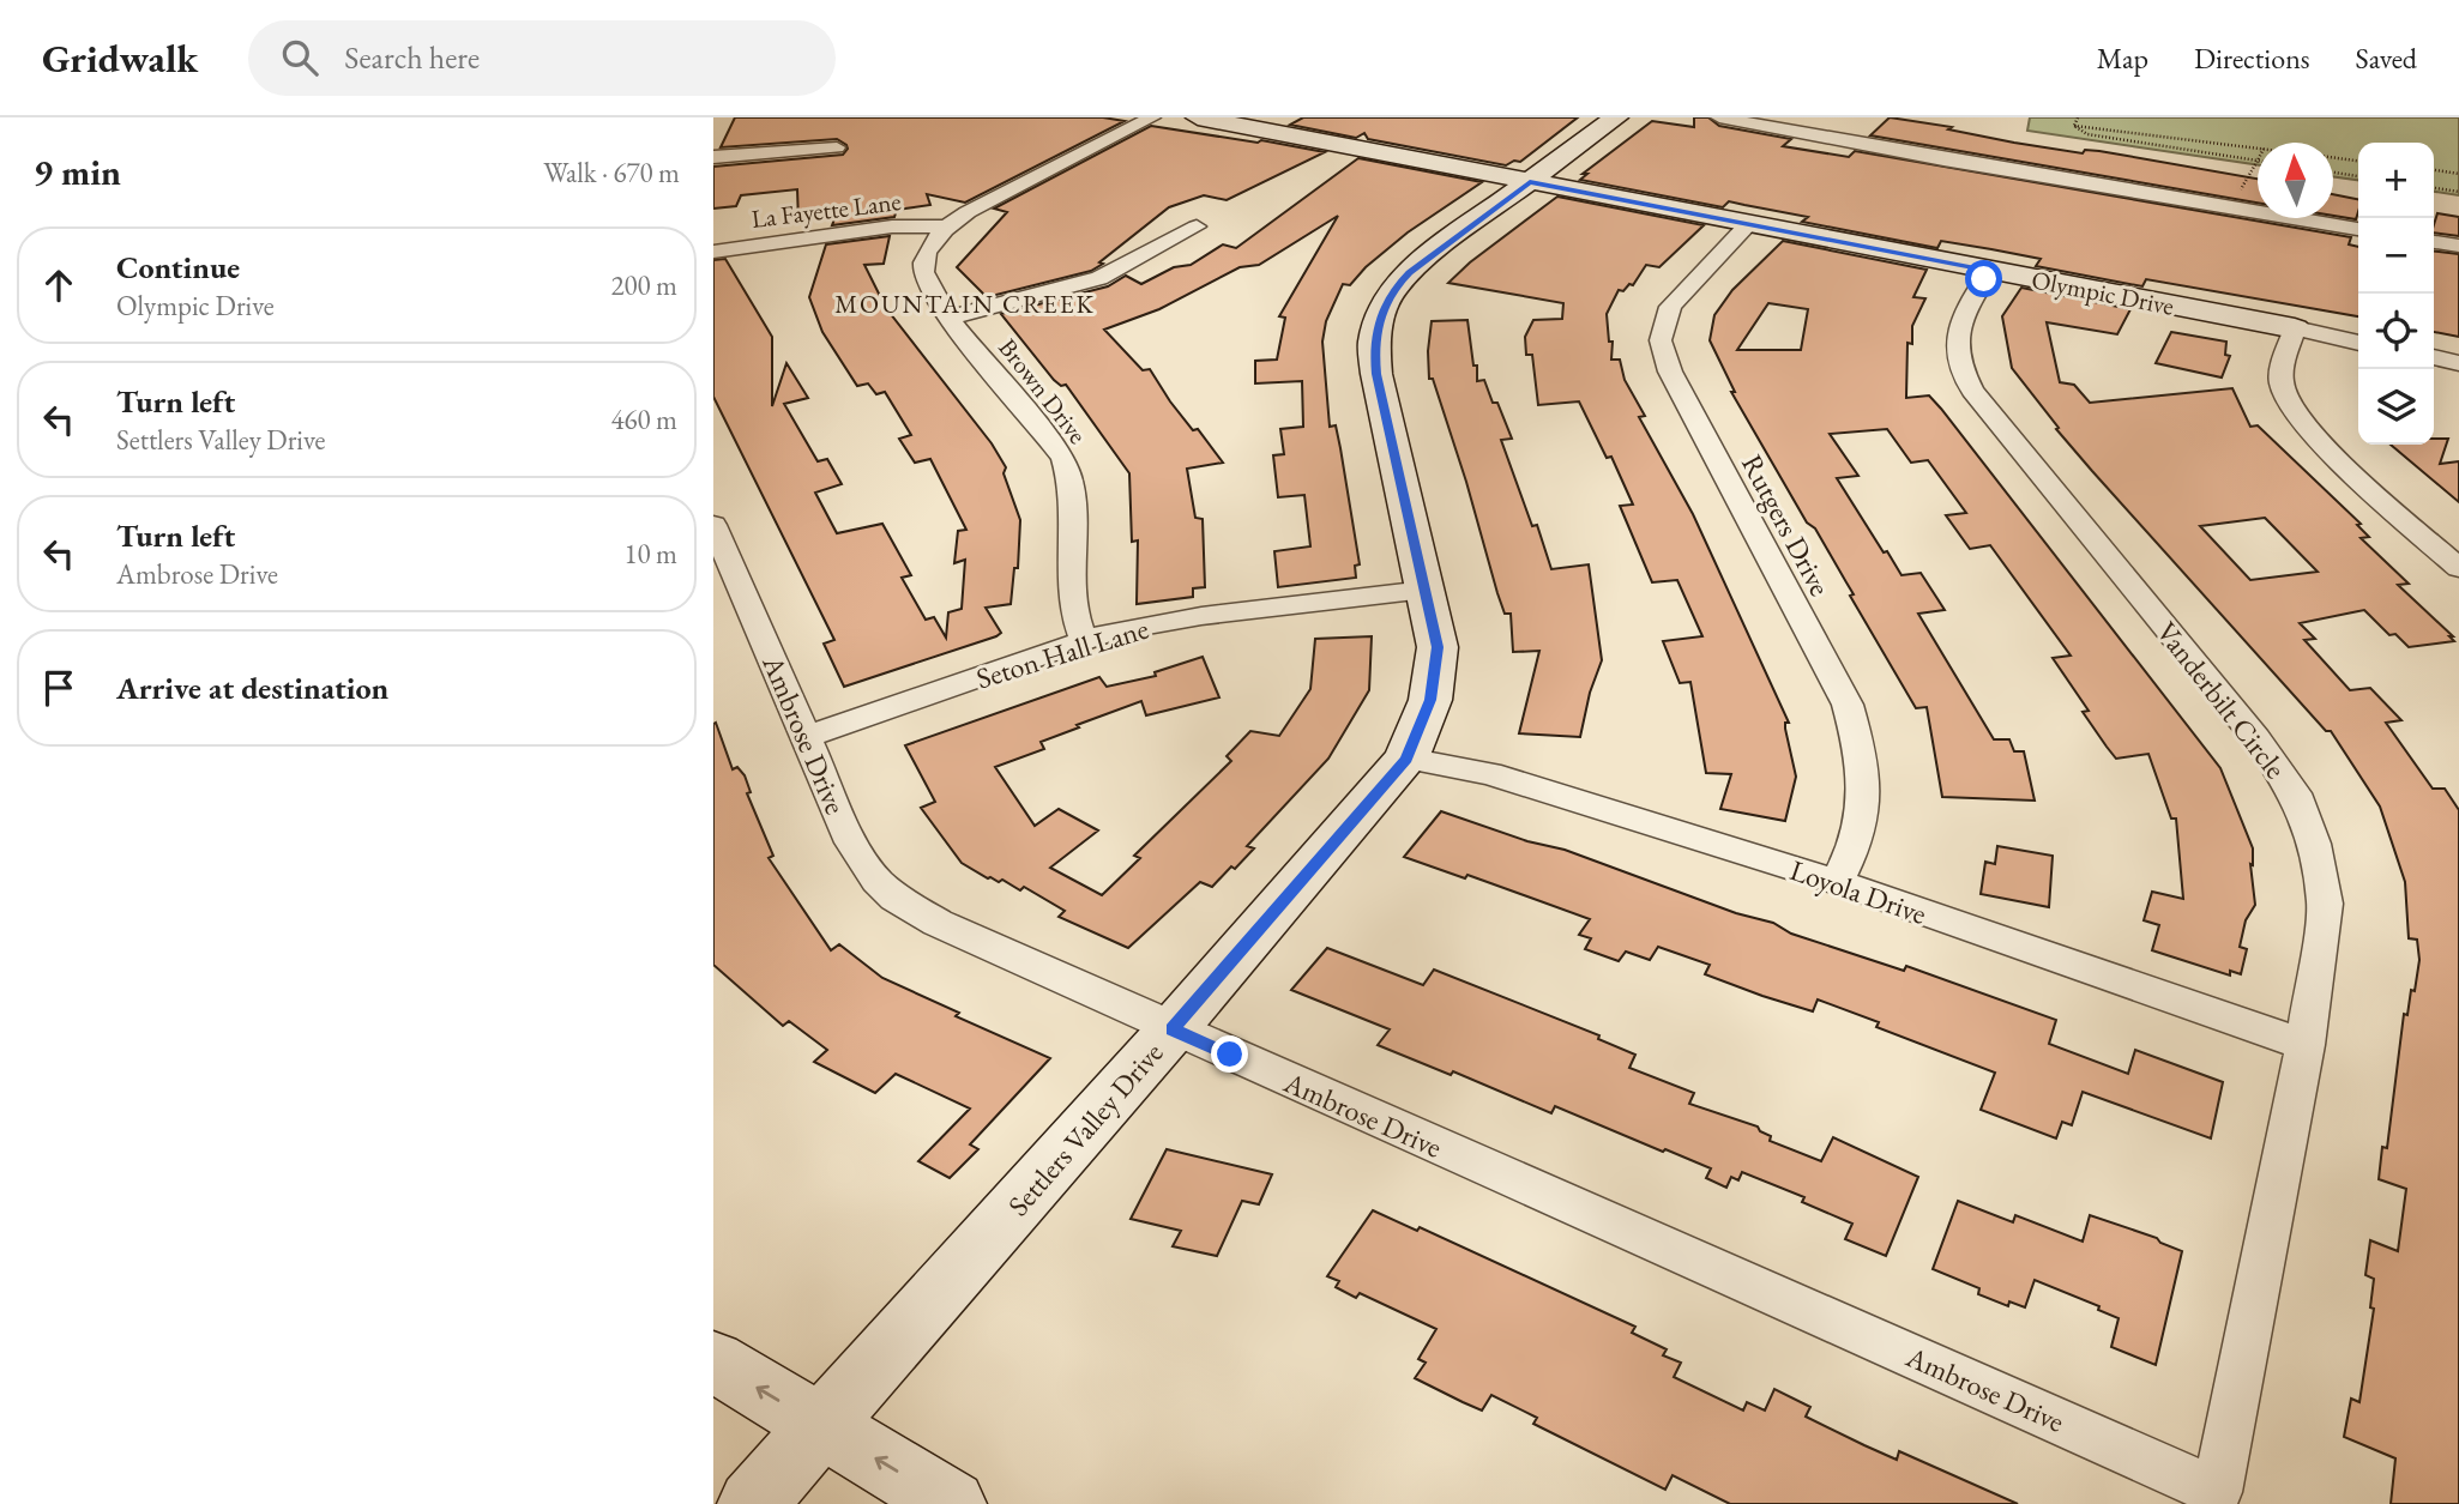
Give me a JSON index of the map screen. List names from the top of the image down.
{
  "streets": {
    "street": [
      "La Fayette Lane",
      "Olympic Drive",
      "Brown Drive",
      "Rutgers Drive",
      "Seton Hall Lane",
      "Vanderbilt Circle",
      "Ambrose Drive",
      "Loyola Drive",
      "Settlers Valley Drive"
    ]
  },
  "crossings": [
    ["La Fayette Lane", "Brown Drive"],
    ["Olympic Drive", "Rutgers Drive"],
    ["Olympic Drive", "Vanderbilt Circle"],
    ["Olympic Drive", "Settlers Valley Drive"],
    ["Brown Drive", "Seton Hall Lane"],
    ["Rutgers Drive", "Loyola Drive"],
    ["Seton Hall Lane", "Ambrose Drive"],
    ["Seton Hall Lane", "Settlers Valley Drive"],
    ["Vanderbilt Circle", "Ambrose Drive"],
    ["Vanderbilt Circle", "Loyola Drive"],
    ["Ambrose Drive", "Settlers Valley Drive"],
    ["Loyola Drive", "Settlers Valley Drive"]
  ],
  "districts": ["MOUNTAIN CREEK"],
  "north": "top",
  "page": {
    "header": "Gridwalk",
    "search": "Search here",
    "nav": ["Map", "Directions", "Saved"],
    "heading": ["9 min", "Walk · 670 m"],
    "map_buttons": ["+", "−"],
    "list": [
      ["Continue", "Olympic Drive", "200 m"],
      ["Turn left", "Settlers Valley Drive", "460 m"],
      ["Turn left", "Ambrose Drive", "10 m"],
      "Arrive at destination"
    ]
  }
}
